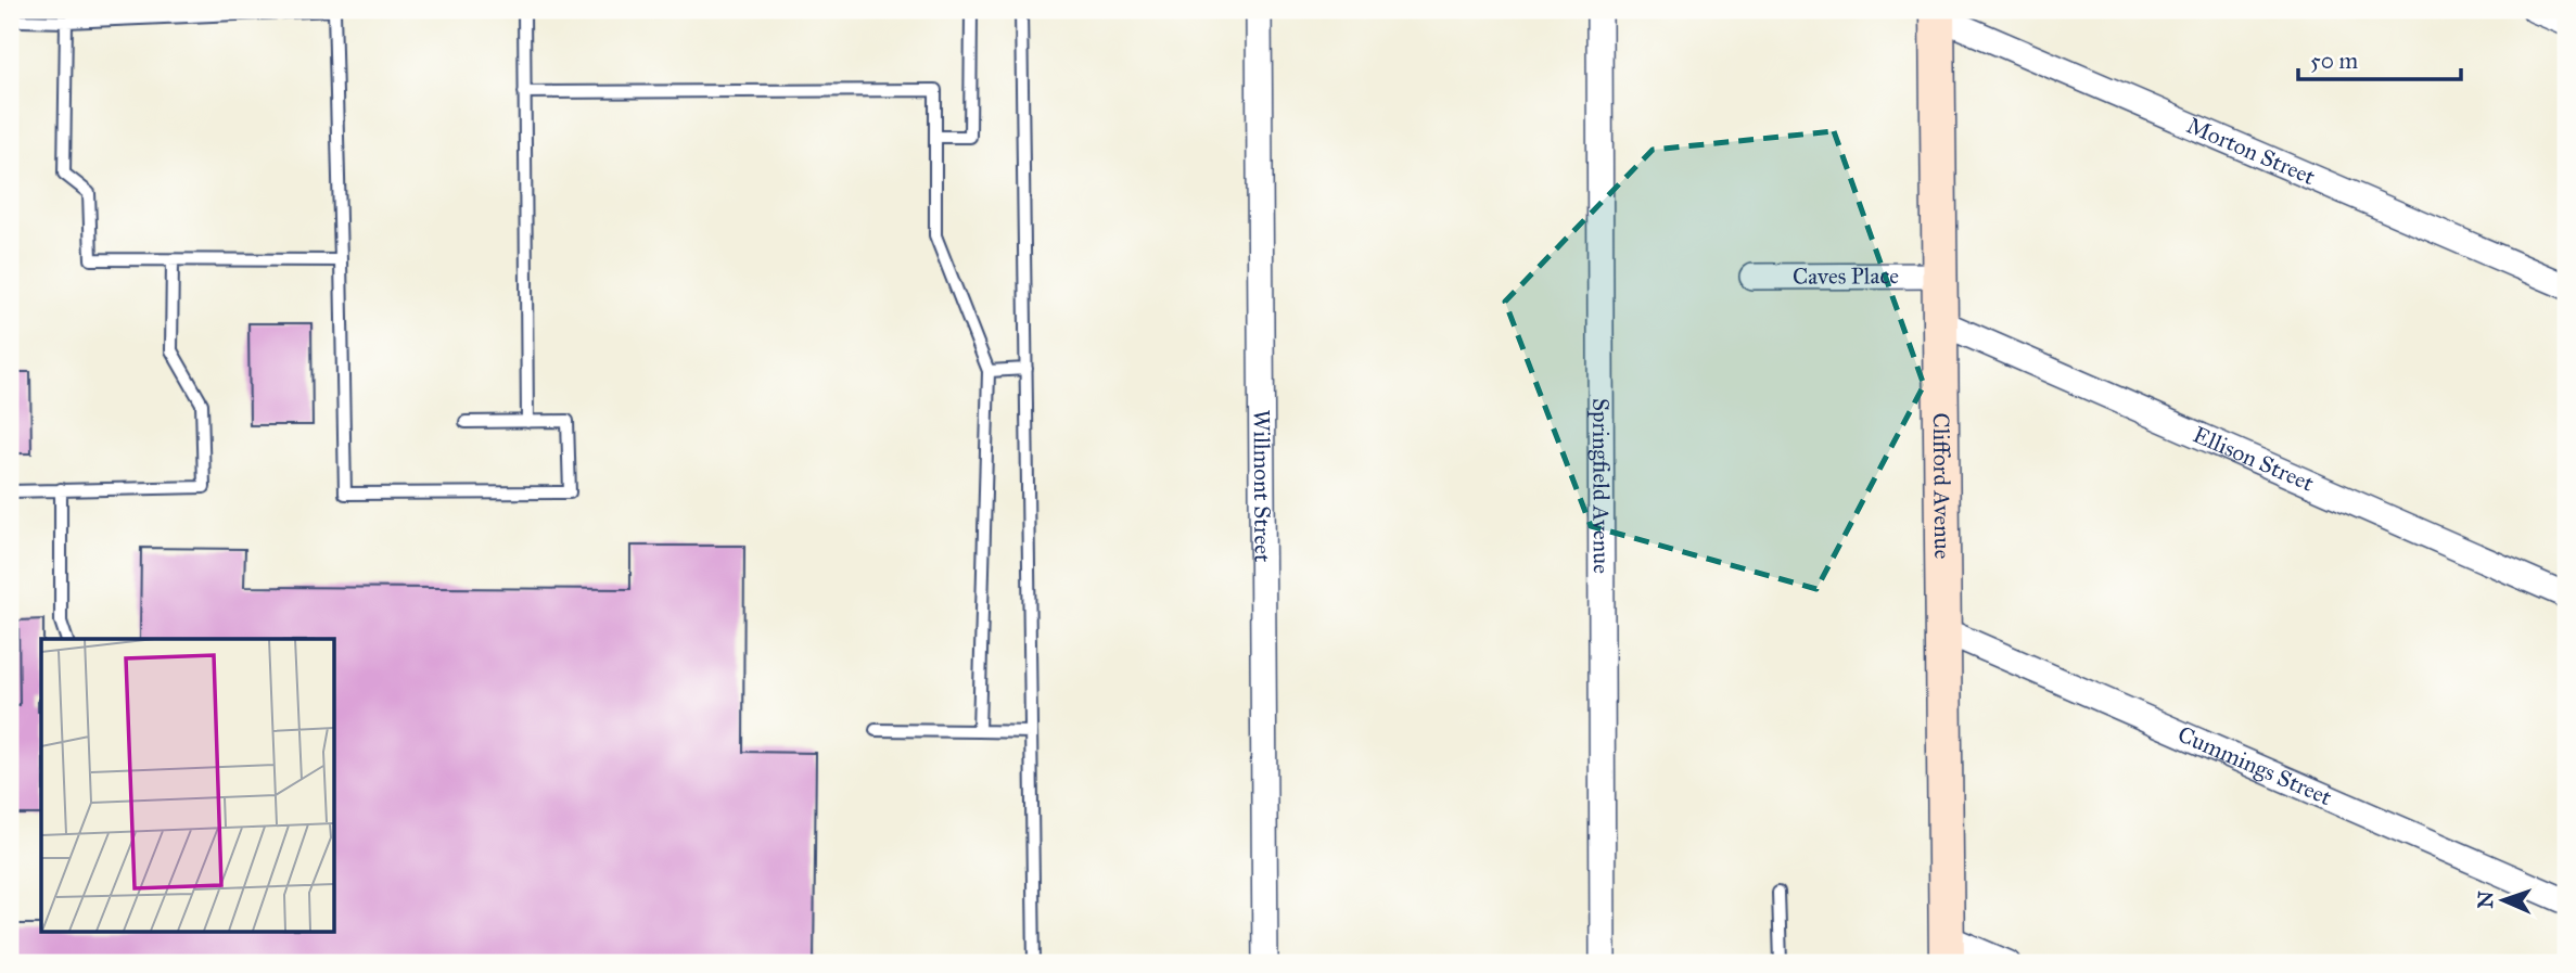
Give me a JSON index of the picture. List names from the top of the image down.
{
  "streets": {
    "main road": ["Clifford Avenue"],
    "street": [
      "Morton Street",
      "Caves Place",
      "Ellison Street",
      "Willmont Street",
      "Springfield Avenue",
      "Cummings Street"
    ]
  },
  "crossings": [
    ["Morton Street", "Clifford Avenue"],
    ["Caves Place", "Clifford Avenue"],
    ["Ellison Street", "Clifford Avenue"],
    ["Clifford Avenue", "Cummings Street"]
  ],
  "scale_bar": "50 m",
  "north": "left"
}
